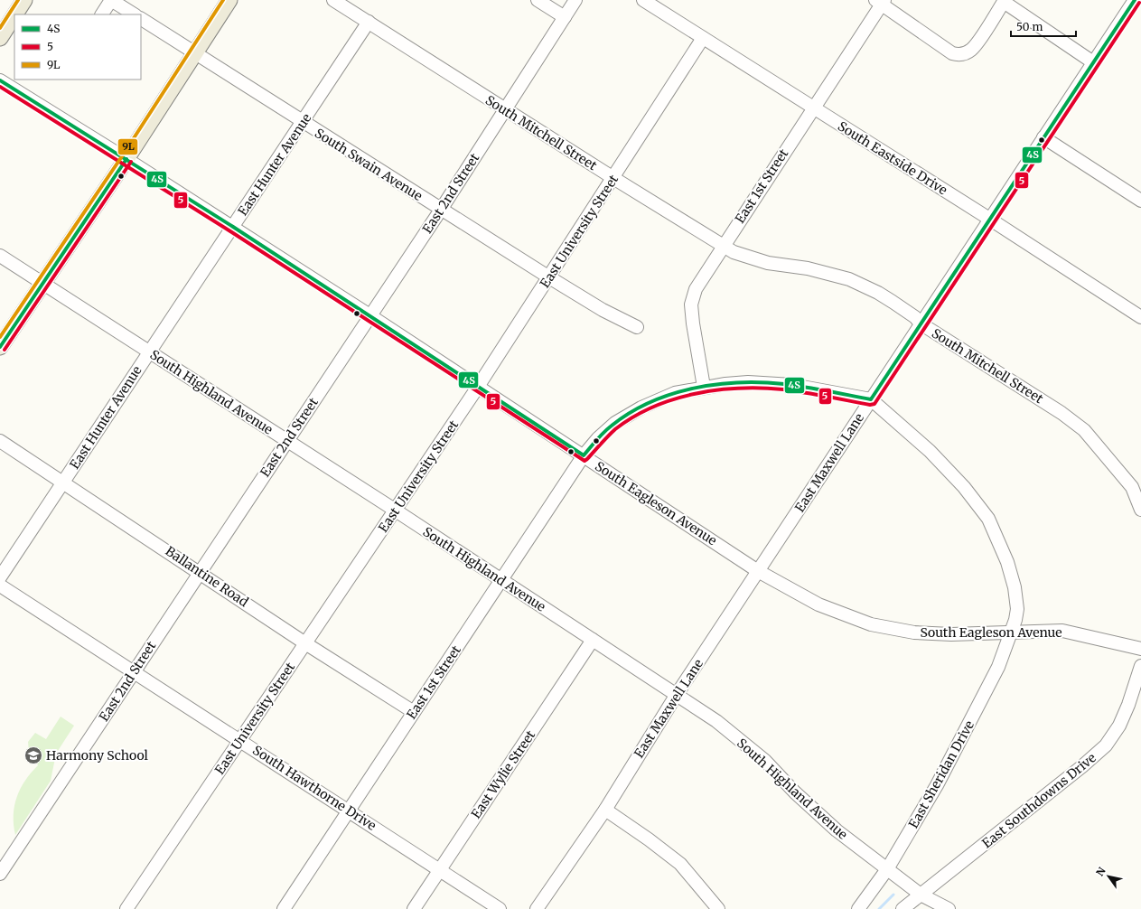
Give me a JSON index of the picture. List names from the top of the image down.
{
  "streets": {
    "street": [
      "South Mitchell Street",
      "South Eastside Drive",
      "East Hunter Avenue",
      "South Swain Avenue",
      "East 1st Street",
      "East 2nd Street",
      "East University Street",
      "South Highland Avenue",
      "East Maxwell Lane",
      "South Eagleson Avenue",
      "Ballantine Road",
      "East Wylie Street",
      "East Sheridan Drive",
      "South Hawthorne Drive",
      "East Southdowns Drive"
    ]
  },
  "crossings": [
    ["South Mitchell Street", "East Hunter Avenue"],
    ["South Mitchell Street", "East 1st Street"],
    ["South Mitchell Street", "East 2nd Street"],
    ["South Mitchell Street", "East University Street"],
    ["South Mitchell Street", "East Maxwell Lane"],
    ["South Eastside Drive", "East 1st Street"],
    ["South Eastside Drive", "East University Street"],
    ["South Eastside Drive", "East Maxwell Lane"],
    ["East Hunter Avenue", "South Swain Avenue"],
    ["East Hunter Avenue", "South Highland Avenue"],
    ["East Hunter Avenue", "South Eagleson Avenue"],
    ["East Hunter Avenue", "Ballantine Road"],
    ["South Swain Avenue", "East 2nd Street"],
    ["South Swain Avenue", "East University Street"],
    ["East 1st Street", "South Highland Avenue"],
    ["East 1st Street", "East Maxwell Lane"],
    ["East 1st Street", "South Eagleson Avenue"],
    ["East 1st Street", "Ballantine Road"],
    ["East 1st Street", "East Sheridan Drive"],
    ["East 1st Street", "South Hawthorne Drive"],
    ["East 2nd Street", "South Highland Avenue"],
    ["East 2nd Street", "South Eagleson Avenue"],
    ["East 2nd Street", "Ballantine Road"],
    ["East 2nd Street", "South Hawthorne Drive"],
    ["East University Street", "South Highland Avenue"],
    ["East University Street", "South Eagleson Avenue"],
    ["East University Street", "Ballantine Road"],
    ["East University Street", "South Hawthorne Drive"],
    ["South Highland Avenue", "East Maxwell Lane"],
    ["South Highland Avenue", "East Wylie Street"],
    ["South Highland Avenue", "East Sheridan Drive"],
    ["South Highland Avenue", "East Southdowns Drive"],
    ["East Maxwell Lane", "South Eagleson Avenue"],
    ["East Maxwell Lane", "East Sheridan Drive"],
    ["South Eagleson Avenue", "East Sheridan Drive"],
    ["East Wylie Street", "South Hawthorne Drive"]
  ],
  "places": {
    "school or university": ["Harmony School"]
  },
  "lines": ["transit line 4S", "transit line 9L", "transit line 5"],
  "legend": ["4S", "5", "9L"],
  "scale_bar": "50 m",
  "north": "top left"
}
